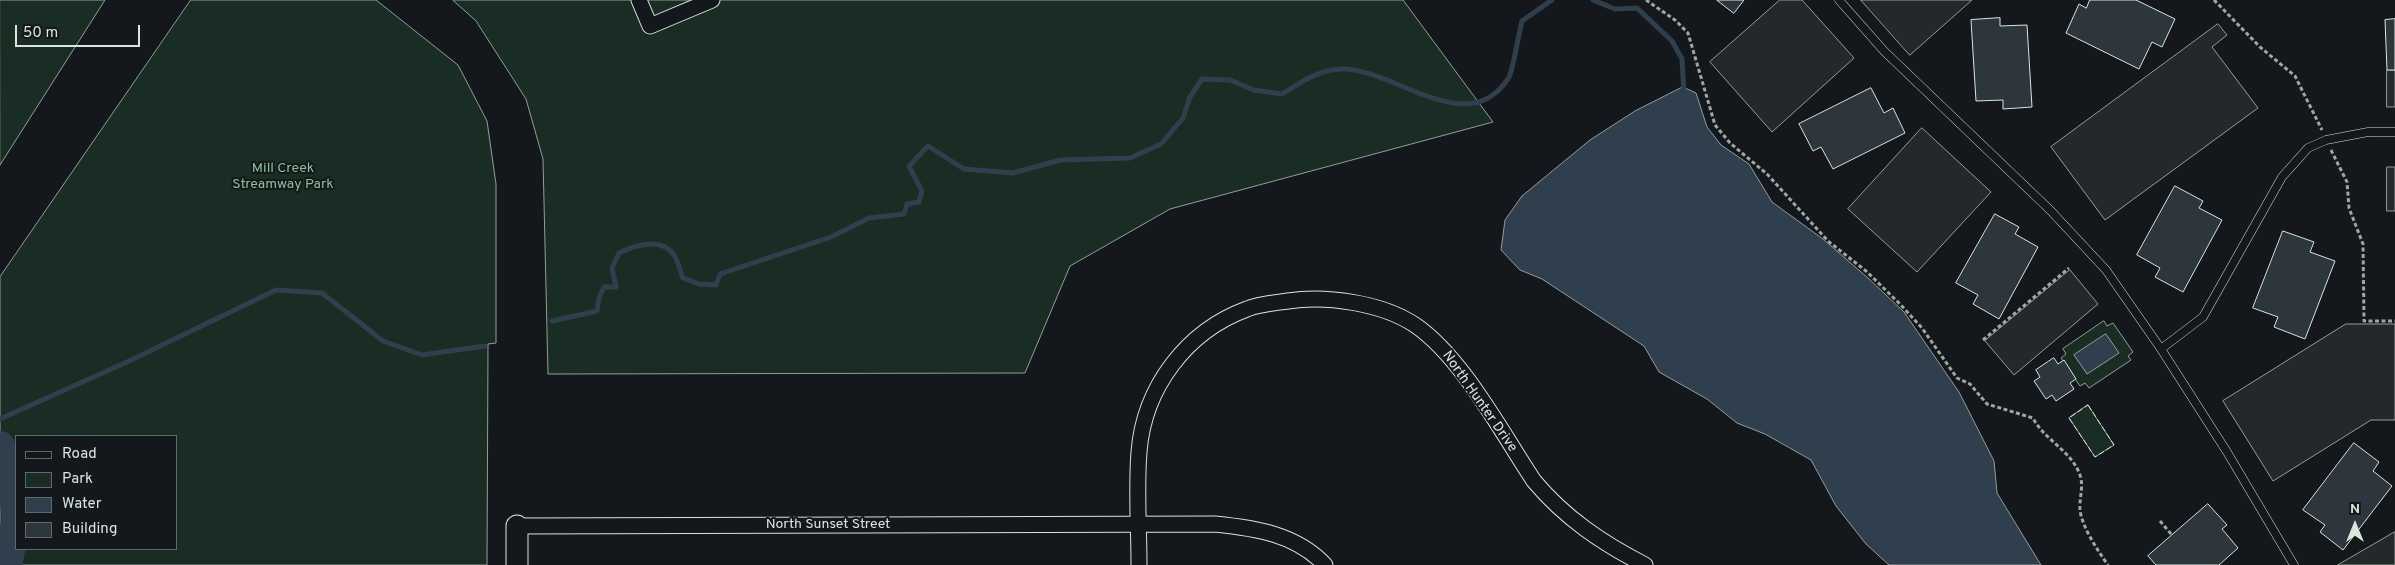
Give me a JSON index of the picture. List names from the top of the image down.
{
  "streets": {
    "street": ["North Hunter Drive", "North Sunset Street"]
  },
  "crossings": [
    ["North Hunter Drive", "North Sunset Street"]
  ],
  "parks": ["Mill Creek Streamway Park"],
  "legend": [
    "Road",
    "Park",
    "Water",
    "Building"
  ],
  "scale_bar": "50 m",
  "north": "top"
}
